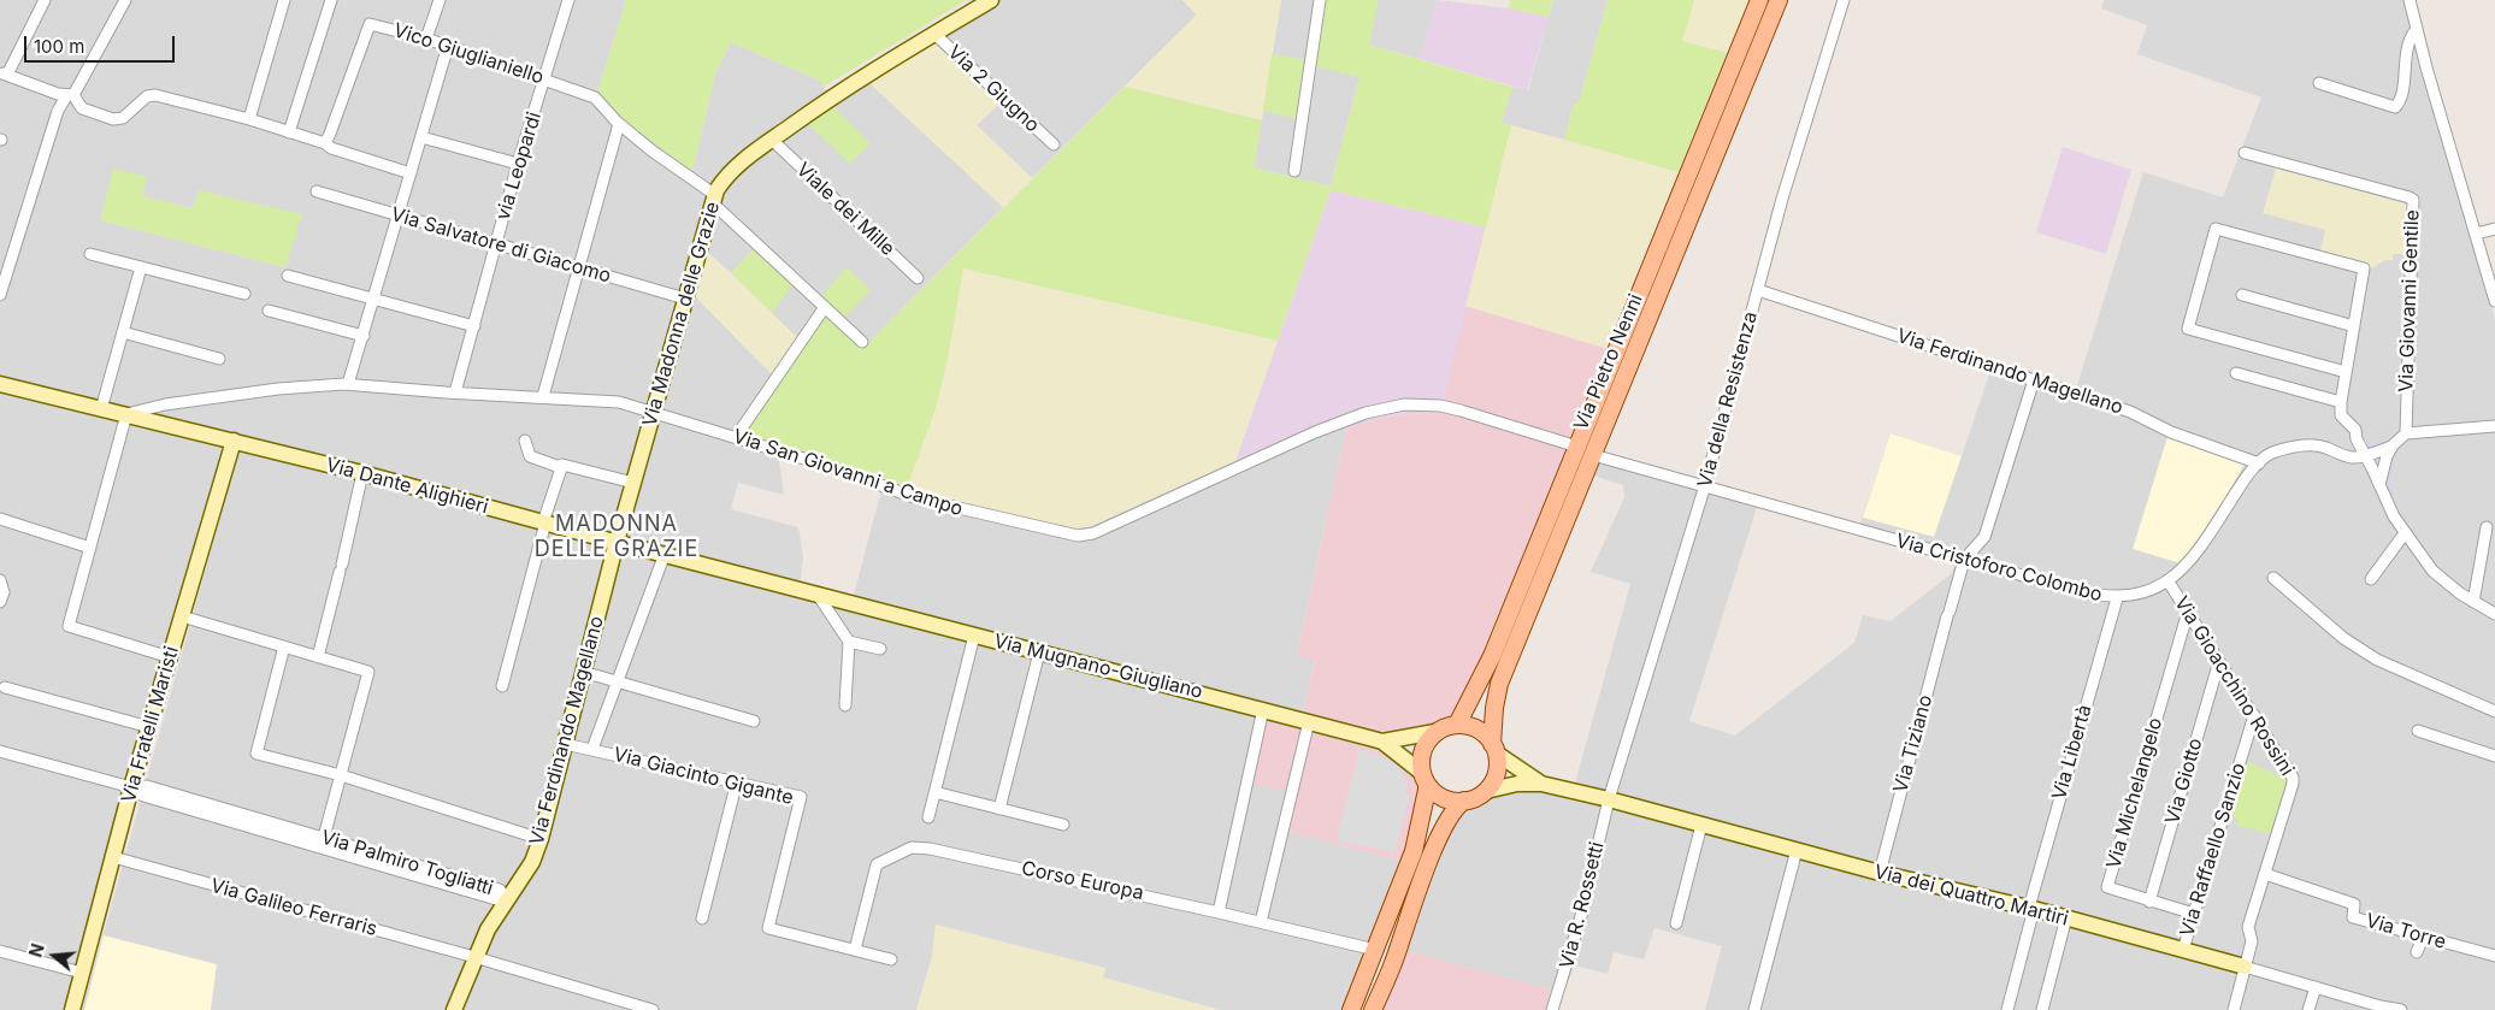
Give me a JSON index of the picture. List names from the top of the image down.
{
  "streets": {
    "main road": ["Via Pietro Nenni"],
    "street": [
      "Vico Giuglianiello",
      "Via 2 Giugno",
      "via Leopardi",
      "Viale dei Mille",
      "Via Salvatore di Giacomo",
      "Via Giovanni Gentile",
      "Via Madonna delle Grazie",
      "Via Ferdinando Magellano",
      "Via della Resistenza",
      "Via San Giovanni a Campo",
      "Via Dante Alighieri",
      "Via Cristoforo Colombo",
      "Via Mugnano-Giugliano",
      "Via Gioacchino Rossini",
      "Via Fratelli Maristi",
      "Via Tiziano",
      "Via Libertà",
      "Via Giacinto Gigante",
      "Via Giotto",
      "Via Michelangelo",
      "Via Raffaello Sanzio",
      "Via Palmiro Togliatti",
      "Corso Europa",
      "Via dei Quattro Martiri",
      "Via R. Rossetti",
      "Via Galileo Ferraris",
      "Via Torre"
    ]
  },
  "crossings": [
    ["Vico Giuglianiello", "via Leopardi"],
    ["Vico Giuglianiello", "Via Madonna delle Grazie"],
    ["Via 2 Giugno", "Via Madonna delle Grazie"],
    ["via Leopardi", "Via Salvatore di Giacomo"],
    ["via Leopardi", "Via San Giovanni a Campo"],
    ["Viale dei Mille", "Via Madonna delle Grazie"],
    ["Via Salvatore di Giacomo", "Via Madonna delle Grazie"],
    ["Via Madonna delle Grazie", "Via Ferdinando Magellano"],
    ["Via Madonna delle Grazie", "Via San Giovanni a Campo"],
    ["Via Madonna delle Grazie", "Via Dante Alighieri"],
    ["Via Pietro Nenni", "Via San Giovanni a Campo"],
    ["Via Pietro Nenni", "Via Cristoforo Colombo"],
    ["Via Pietro Nenni", "Via Mugnano-Giugliano"],
    ["Via Pietro Nenni", "Via dei Quattro Martiri"],
    ["Via Ferdinando Magellano", "Via della Resistenza"],
    ["Via Ferdinando Magellano", "Via Dante Alighieri"],
    ["Via Ferdinando Magellano", "Via Cristoforo Colombo"],
    ["Via Ferdinando Magellano", "Via Giacinto Gigante"],
    ["Via Ferdinando Magellano", "Via Palmiro Togliatti"],
    ["Via Ferdinando Magellano", "Via Galileo Ferraris"],
    ["Via della Resistenza", "Via Cristoforo Colombo"],
    ["Via della Resistenza", "Via dei Quattro Martiri"],
    ["Via della Resistenza", "Via R. Rossetti"],
    ["Via San Giovanni a Campo", "Via Dante Alighieri"],
    ["Via Dante Alighieri", "Via Mugnano-Giugliano"],
    ["Via Dante Alighieri", "Via Fratelli Maristi"],
    ["Via Cristoforo Colombo", "Via Gioacchino Rossini"],
    ["Via Cristoforo Colombo", "Via Tiziano"],
    ["Via Cristoforo Colombo", "Via Libertà"],
    ["Via Mugnano-Giugliano", "Via dei Quattro Martiri"],
    ["Via Gioacchino Rossini", "Via Giotto"],
    ["Via Gioacchino Rossini", "Via Michelangelo"],
    ["Via Gioacchino Rossini", "Via Raffaello Sanzio"],
    ["Via Gioacchino Rossini", "Via dei Quattro Martiri"],
    ["Via Gioacchino Rossini", "Via Torre"],
    ["Via Fratelli Maristi", "Via Palmiro Togliatti"],
    ["Via Fratelli Maristi", "Via Galileo Ferraris"],
    ["Via Tiziano", "Via dei Quattro Martiri"],
    ["Via Libertà", "Via dei Quattro Martiri"],
    ["Via Giacinto Gigante", "Corso Europa"],
    ["Via Giotto", "Via Michelangelo"],
    ["Via Michelangelo", "Via Raffaello Sanzio"],
    ["Via Raffaello Sanzio", "Via dei Quattro Martiri"],
    ["Via dei Quattro Martiri", "Via R. Rossetti"]
  ],
  "districts": ["MADONNA DELLE GRAZIE"],
  "scale_bar": "100 m",
  "north": "left"
}
